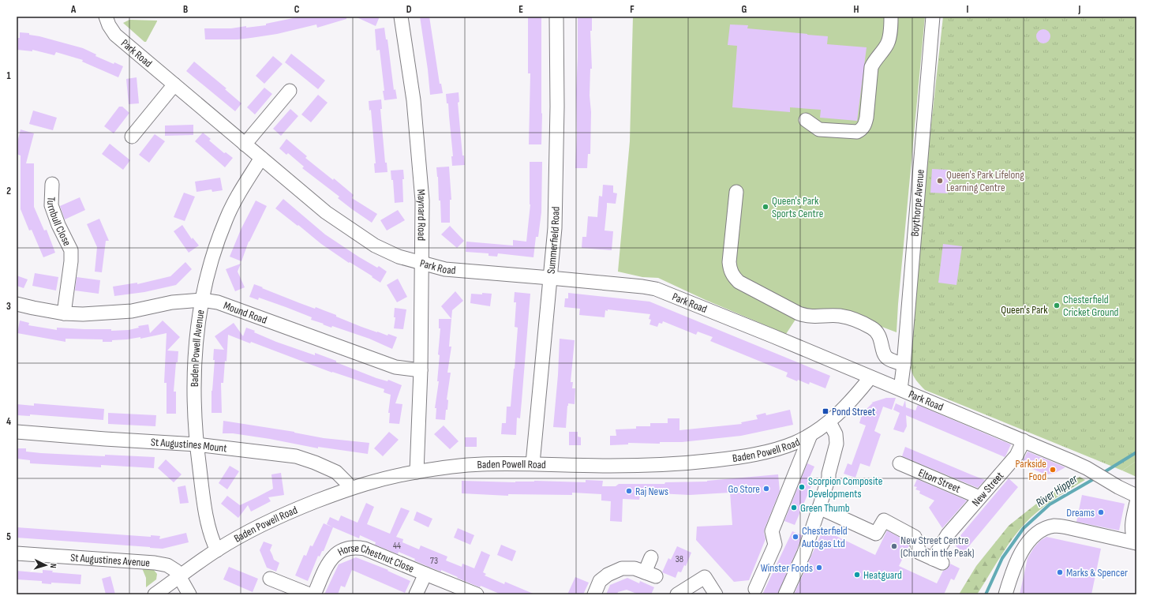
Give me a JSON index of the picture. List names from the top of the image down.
{
  "streets": {
    "street": [
      "Park Road",
      "Boythorpe Avenue",
      "Maynard Road",
      "Turnbull Close",
      "Summerfield Road",
      "Mound Road",
      "Baden Powell Avenue",
      "St Augustines Mount",
      "Baden Powell Road",
      "Elton Street",
      "New Street",
      "St Augustines Avenue",
      "Horse Chestnut Close"
    ]
  },
  "crossings": [
    ["Park Road", "Boythorpe Avenue"],
    ["Park Road", "Maynard Road"],
    ["Park Road", "Summerfield Road"],
    ["Park Road", "Baden Powell Avenue"],
    ["Park Road", "Baden Powell Road"],
    ["Park Road", "New Street"],
    ["Maynard Road", "Mound Road"],
    ["Maynard Road", "Baden Powell Road"],
    ["Turnbull Close", "Mound Road"],
    ["Summerfield Road", "Baden Powell Road"],
    ["Mound Road", "Baden Powell Avenue"],
    ["Baden Powell Avenue", "St Augustines Mount"],
    ["Baden Powell Avenue", "Baden Powell Road"],
    ["St Augustines Mount", "Baden Powell Road"],
    ["Baden Powell Road", "St Augustines Avenue"],
    ["Elton Street", "New Street"]
  ],
  "water": ["River Hipper"],
  "parks": ["Queen's Park"],
  "places": {
    "other": [
      "Queen's Park Lifelong Learning Centre",
      "Queen's Park Sports Centre",
      "Chesterfield Cricket Ground",
      "Parkside Food",
      "Scorpion Composite Developments",
      "Go Store",
      "Raj News",
      "Green Thumb",
      "Dreams",
      "Chesterfield Autogas Ltd",
      "New Street Centre (Church in the Peak)",
      "Winster Foods",
      "Marks & Spencer",
      "Heatguard"
    ],
    "transit": ["Pond Street"]
  },
  "house_numbers": ["44", "38", "73"],
  "north": "right",
  "grid": {
    "columns": [
      "A",
      "B",
      "C",
      "D",
      "E",
      "F",
      "G",
      "H",
      "I",
      "J"
    ],
    "rows": [
      "1",
      "2",
      "3",
      "4",
      "5"
    ]
  }
}
